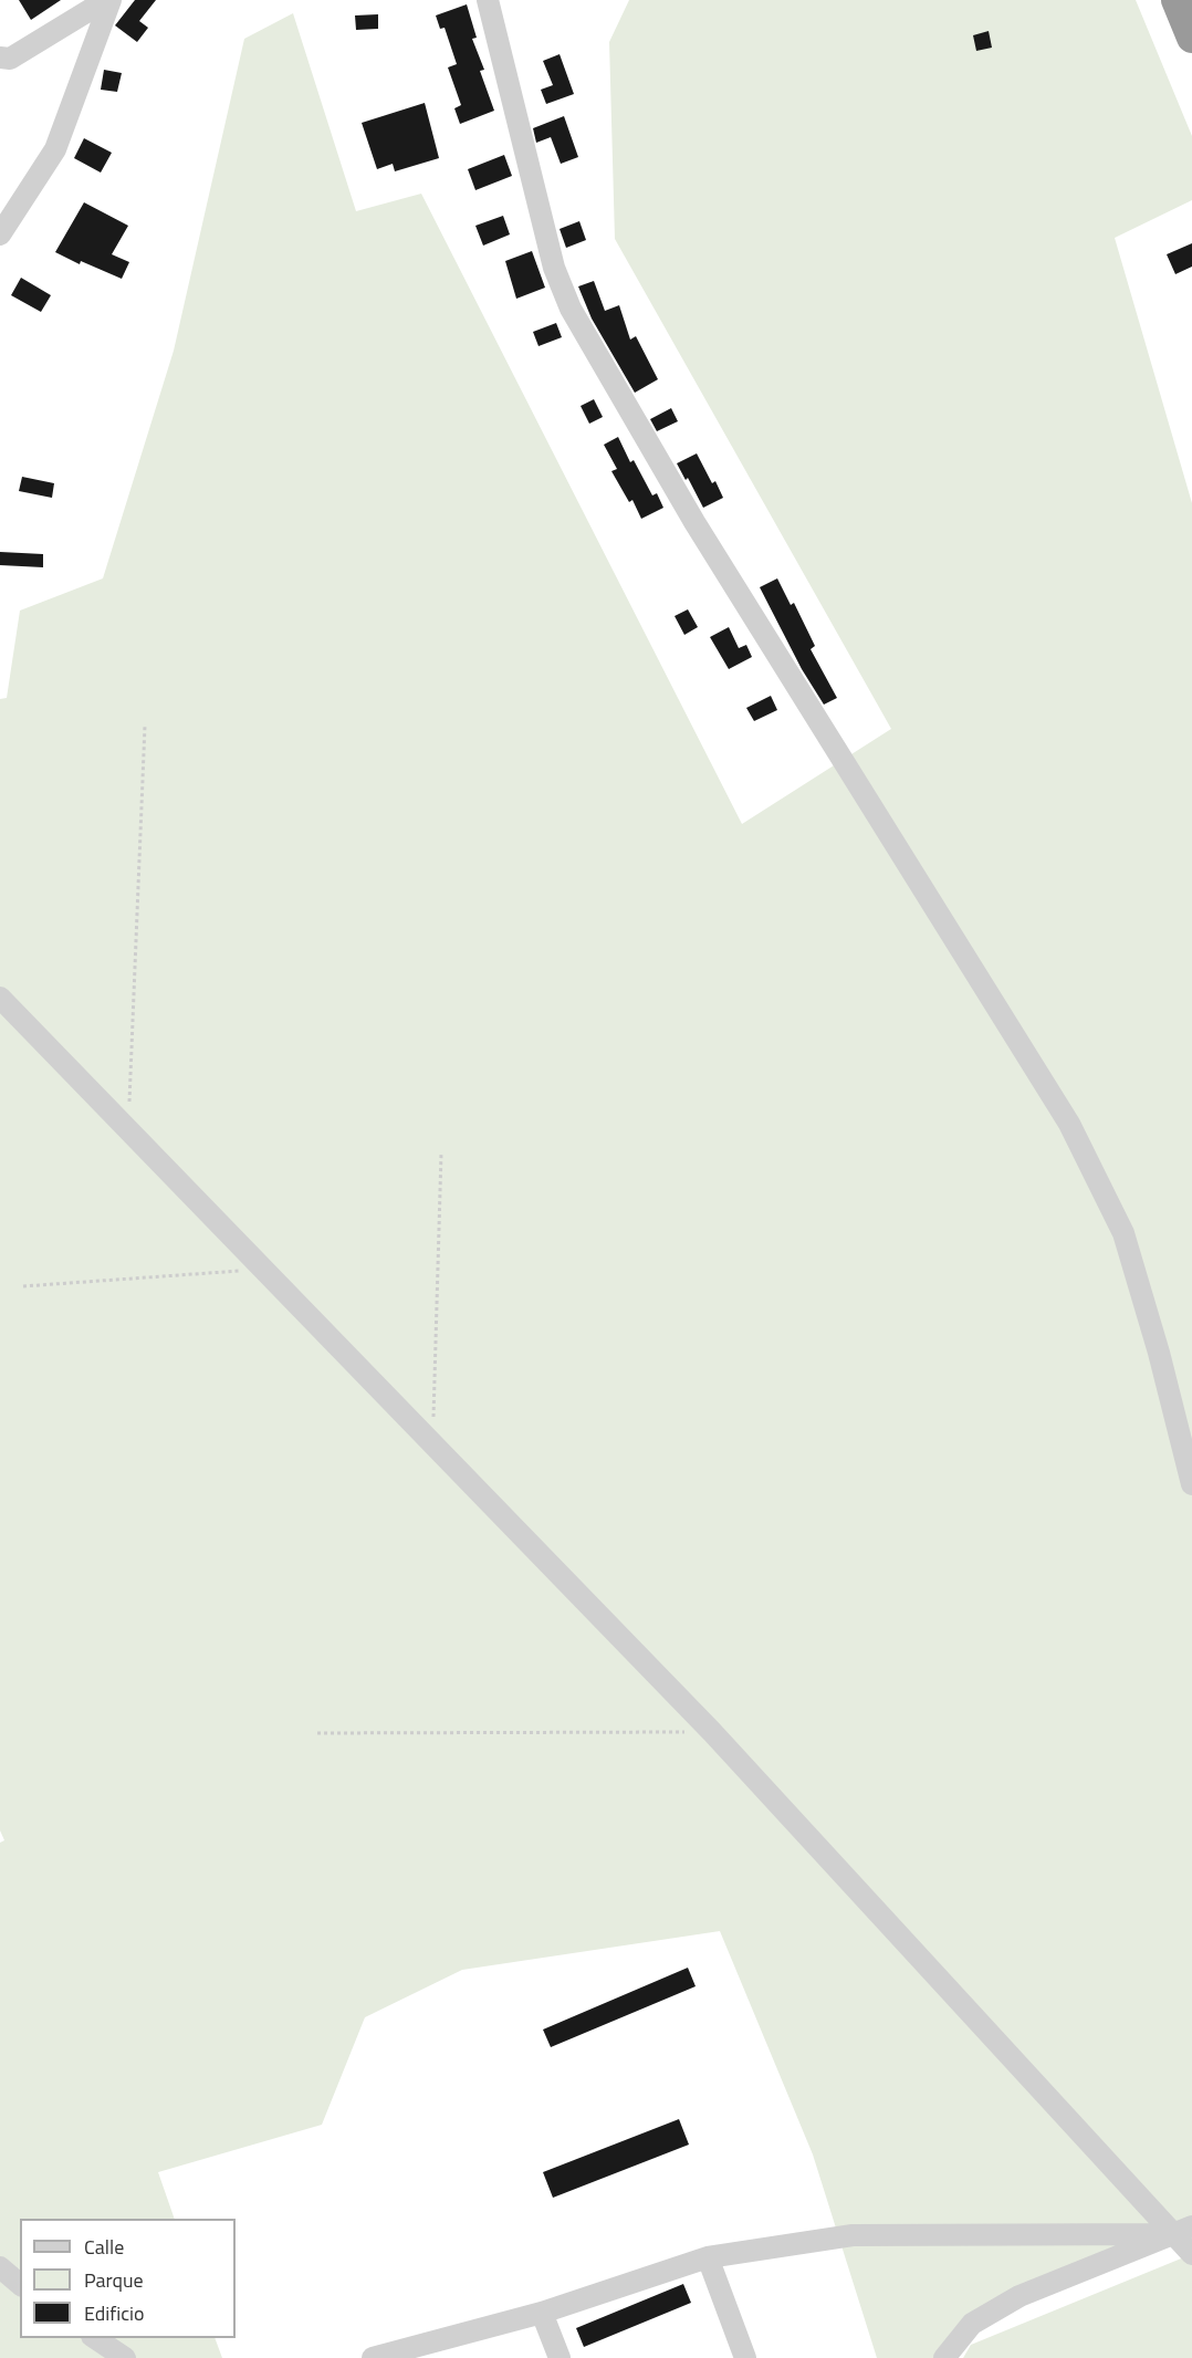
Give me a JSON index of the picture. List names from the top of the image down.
{
  "legend": ["Calle", "Parque", "Edificio"]
}
